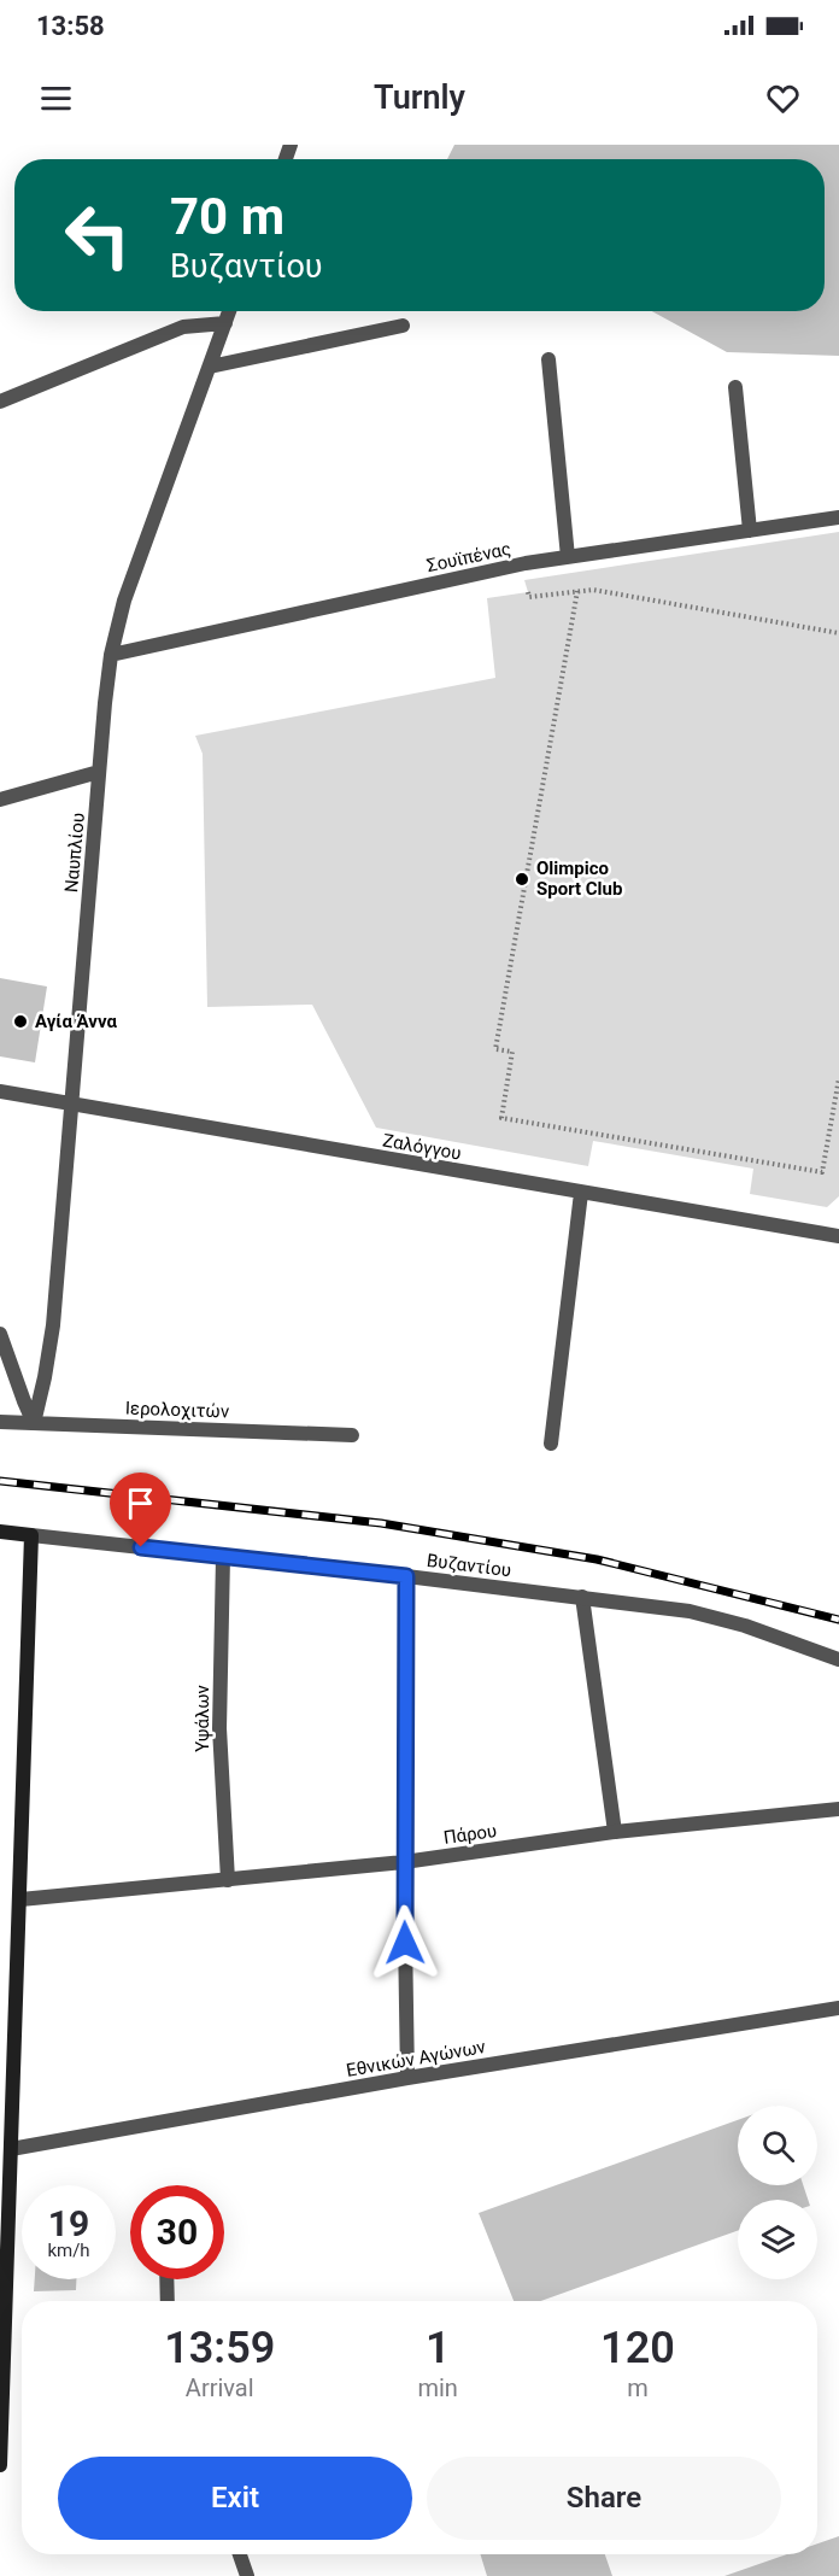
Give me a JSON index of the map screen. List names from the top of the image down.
{
  "streets": {
    "street": [
      "Σουϊπένας",
      "Ναυπλίου",
      "Ζαλόγγου",
      "Ιερολοχιτών",
      "Βυζαντίου",
      "Υψάλων",
      "Πάρου",
      "Εθνικών Αγώνων"
    ]
  },
  "crossings": [
    ["Σουϊπένας", "Ναυπλίου"],
    ["Ναυπλίου", "Ζαλόγγου"],
    ["Ναυπλίου", "Ιερολοχιτών"],
    ["Βυζαντίου", "Υψάλων"],
    ["Υψάλων", "Πάρου"]
  ],
  "places": ["Olimpico Sport Club", "Αγία Άννα"],
  "page": {
    "status": "13:58",
    "header": "Turnly",
    "turn": ["70 m", "Βυζαντίου"],
    "speed": "19 km/h",
    "limit": "30",
    "eta": [
      "13:59",
      "Arrival",
      "1",
      "min",
      "120",
      "m"
    ],
    "buttons": ["Exit", "Share"]
  }
}
